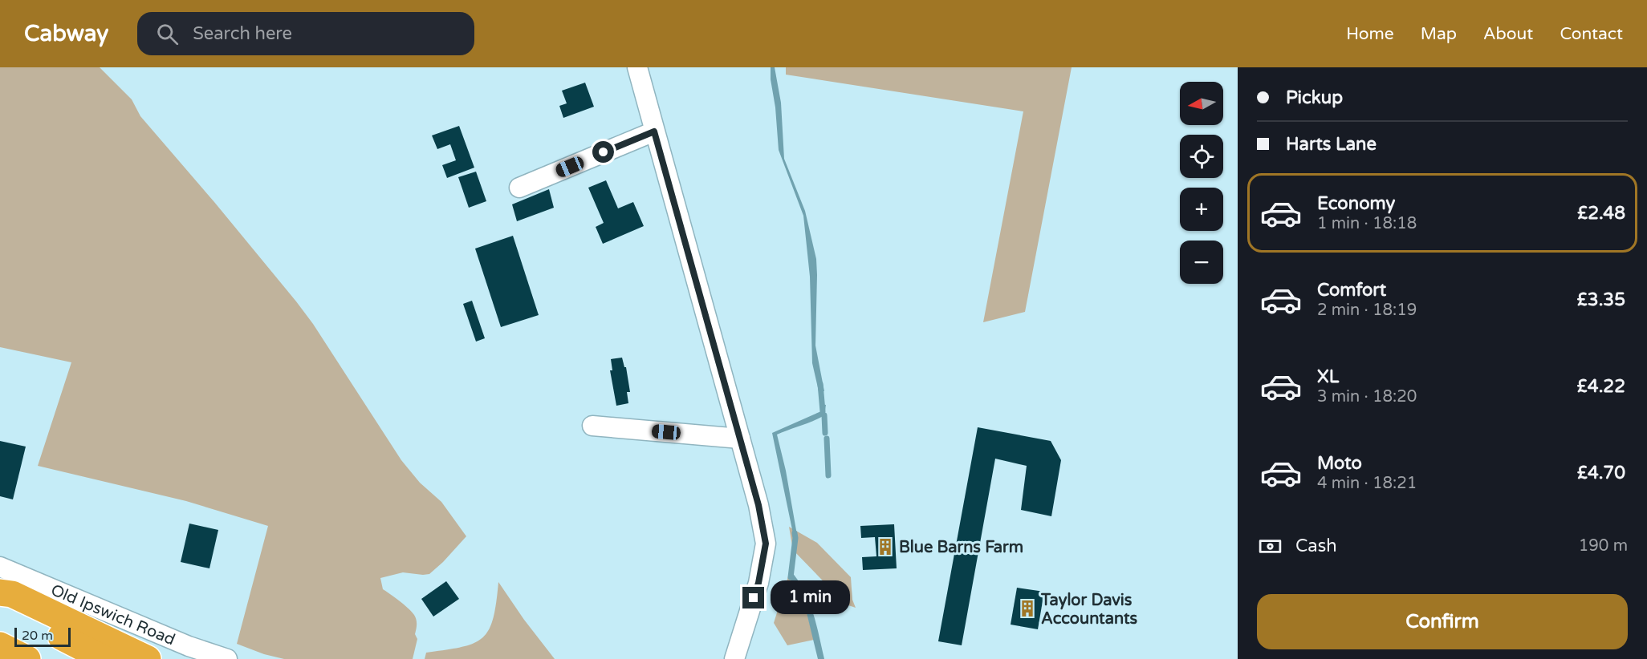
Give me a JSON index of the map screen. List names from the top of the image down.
{
  "streets": {
    "street": ["Old Ipswich Road"]
  },
  "places": {
    "building": ["Blue Barns Farm", "Taylor Davis Accountants"]
  },
  "scale_bar": "20 m",
  "north": "left",
  "page": {
    "header": "Cabway",
    "search": "Search here",
    "nav": [
      "Home",
      "Map",
      "About",
      "Contact"
    ],
    "banner": ["Pickup", "Harts Lane"],
    "map_buttons": ["+", "−"],
    "list": [
      {
        "name": "Economy",
        "note": "1 min · 18:18",
        "value": "£2.48"
      },
      {
        "name": "Comfort",
        "note": "2 min · 18:19",
        "value": "£3.35"
      },
      {
        "name": "XL",
        "note": "3 min · 18:20",
        "value": "£4.22"
      },
      {
        "name": "Moto",
        "note": "4 min · 18:21",
        "value": "£4.70"
      }
    ],
    "pay": ["Cash", "190 m"],
    "bubble": "1 min",
    "buttons": "Confirm",
    "scale": "20 m"
  }
}
